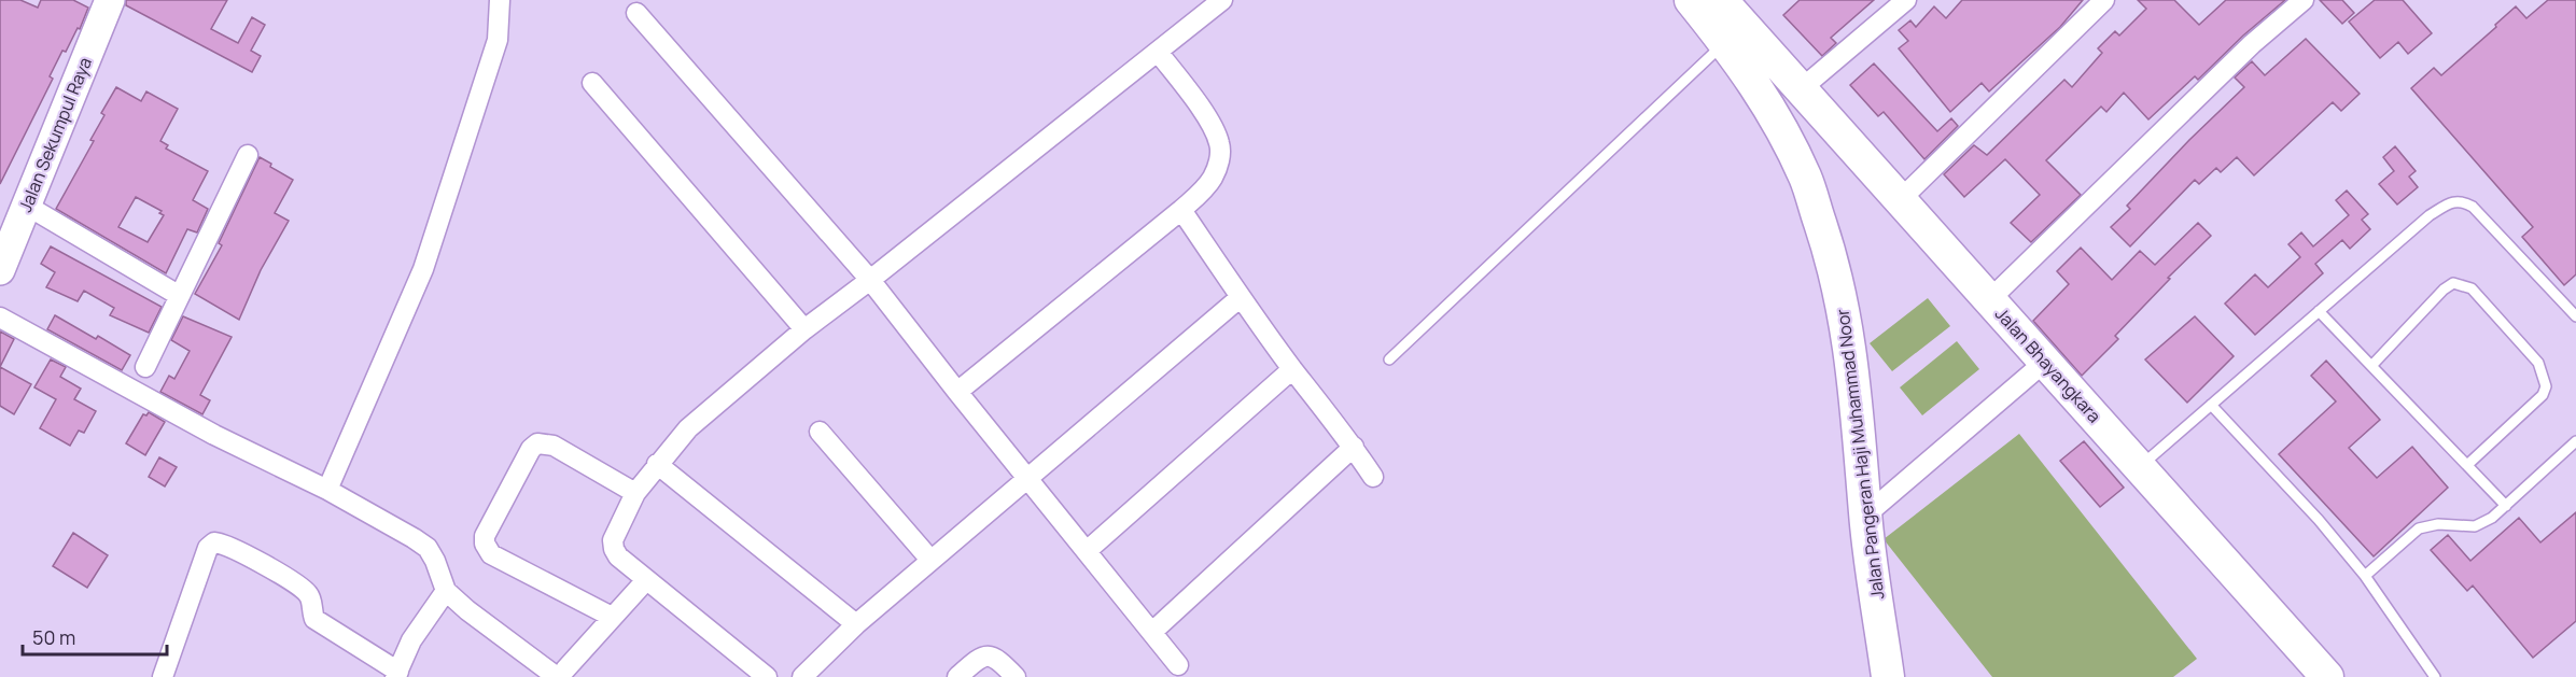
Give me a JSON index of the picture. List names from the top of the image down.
{
  "streets": {
    "main road": ["Jalan Sekumpul Raya", "Jalan Bhayangkara", "Jalan Pangeran Haji Muhammad Noor"]
  },
  "scale_bar": "50 m"
}
